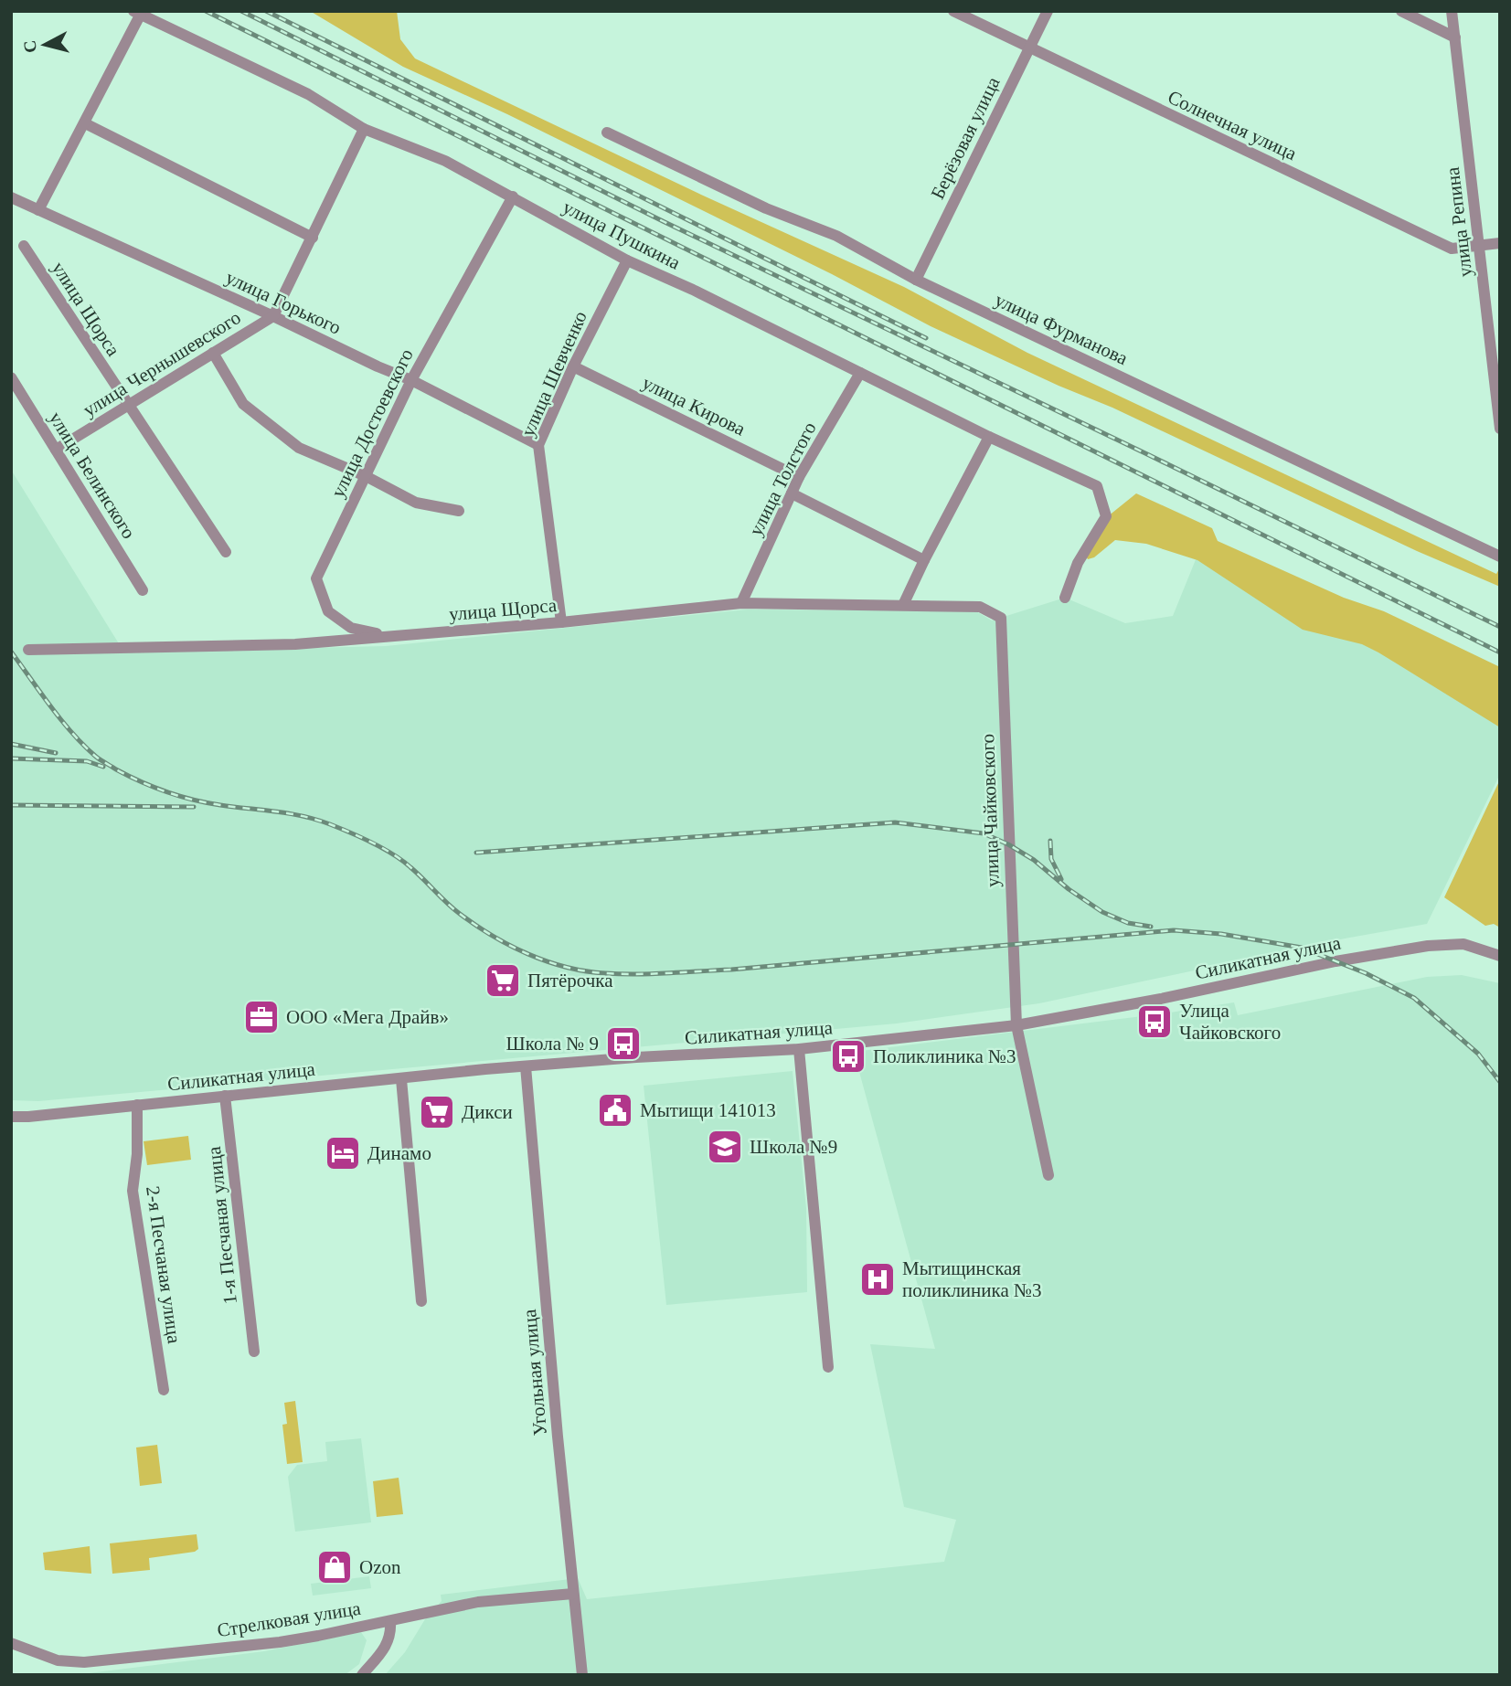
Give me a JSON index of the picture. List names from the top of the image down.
{
  "streets": {
    "street": [
      "Солнечная улица",
      "Берёзовая улица",
      "улица Репина",
      "улица Пушкина",
      "улица Горького",
      "улица Щорса",
      "улица Фурманова",
      "улица Чернышевского",
      "улица Шевченко",
      "улица Кирова",
      "улица Достоевского",
      "улица Белинского",
      "улица Толстого",
      "улица Чайковского",
      "Силикатная улица",
      "1-я Песчаная улица",
      "2-я Песчаная улица",
      "Угольная улица",
      "Стрелковая улица"
    ]
  },
  "crossings": [
    ["Солнечная улица", "Берёзовая улица"],
    ["Солнечная улица", "улица Репина"],
    ["Берёзовая улица", "улица Фурманова"],
    ["улица Пушкина", "улица Шевченко"],
    ["улица Пушкина", "улица Достоевского"],
    ["улица Пушкина", "улица Толстого"],
    ["улица Горького", "улица Чернышевского"],
    ["улица Горького", "улица Шевченко"],
    ["улица Горького", "улица Достоевского"],
    ["улица Щорса", "улица Чернышевского"],
    ["улица Щорса", "улица Шевченко"],
    ["улица Щорса", "улица Достоевского"],
    ["улица Щорса", "улица Толстого"],
    ["улица Щорса", "улица Чайковского"],
    ["улица Чернышевского", "улица Белинского"],
    ["улица Шевченко", "улица Кирова"],
    ["улица Кирова", "улица Толстого"],
    ["улица Чайковского", "Силикатная улица"],
    ["Силикатная улица", "1-я Песчаная улица"],
    ["Силикатная улица", "2-я Песчаная улица"],
    ["Силикатная улица", "Угольная улица"],
    ["Угольная улица", "Стрелковая улица"]
  ],
  "places": {
    "supermarket": ["Пятёрочка", "Дикси"],
    "office": ["ООО «Мега Драйв»"],
    "bus stop": ["Улица Чайковского", "Школа № 9", "Поликлиника №3"],
    "public building": ["Мытищи 141013"],
    "school or university": ["Школа №9"],
    "hotel": ["Динамо"],
    "hospital": ["Мытищинская поликлиника №3"],
    "shop": ["Ozon"]
  },
  "north": "left"
}
